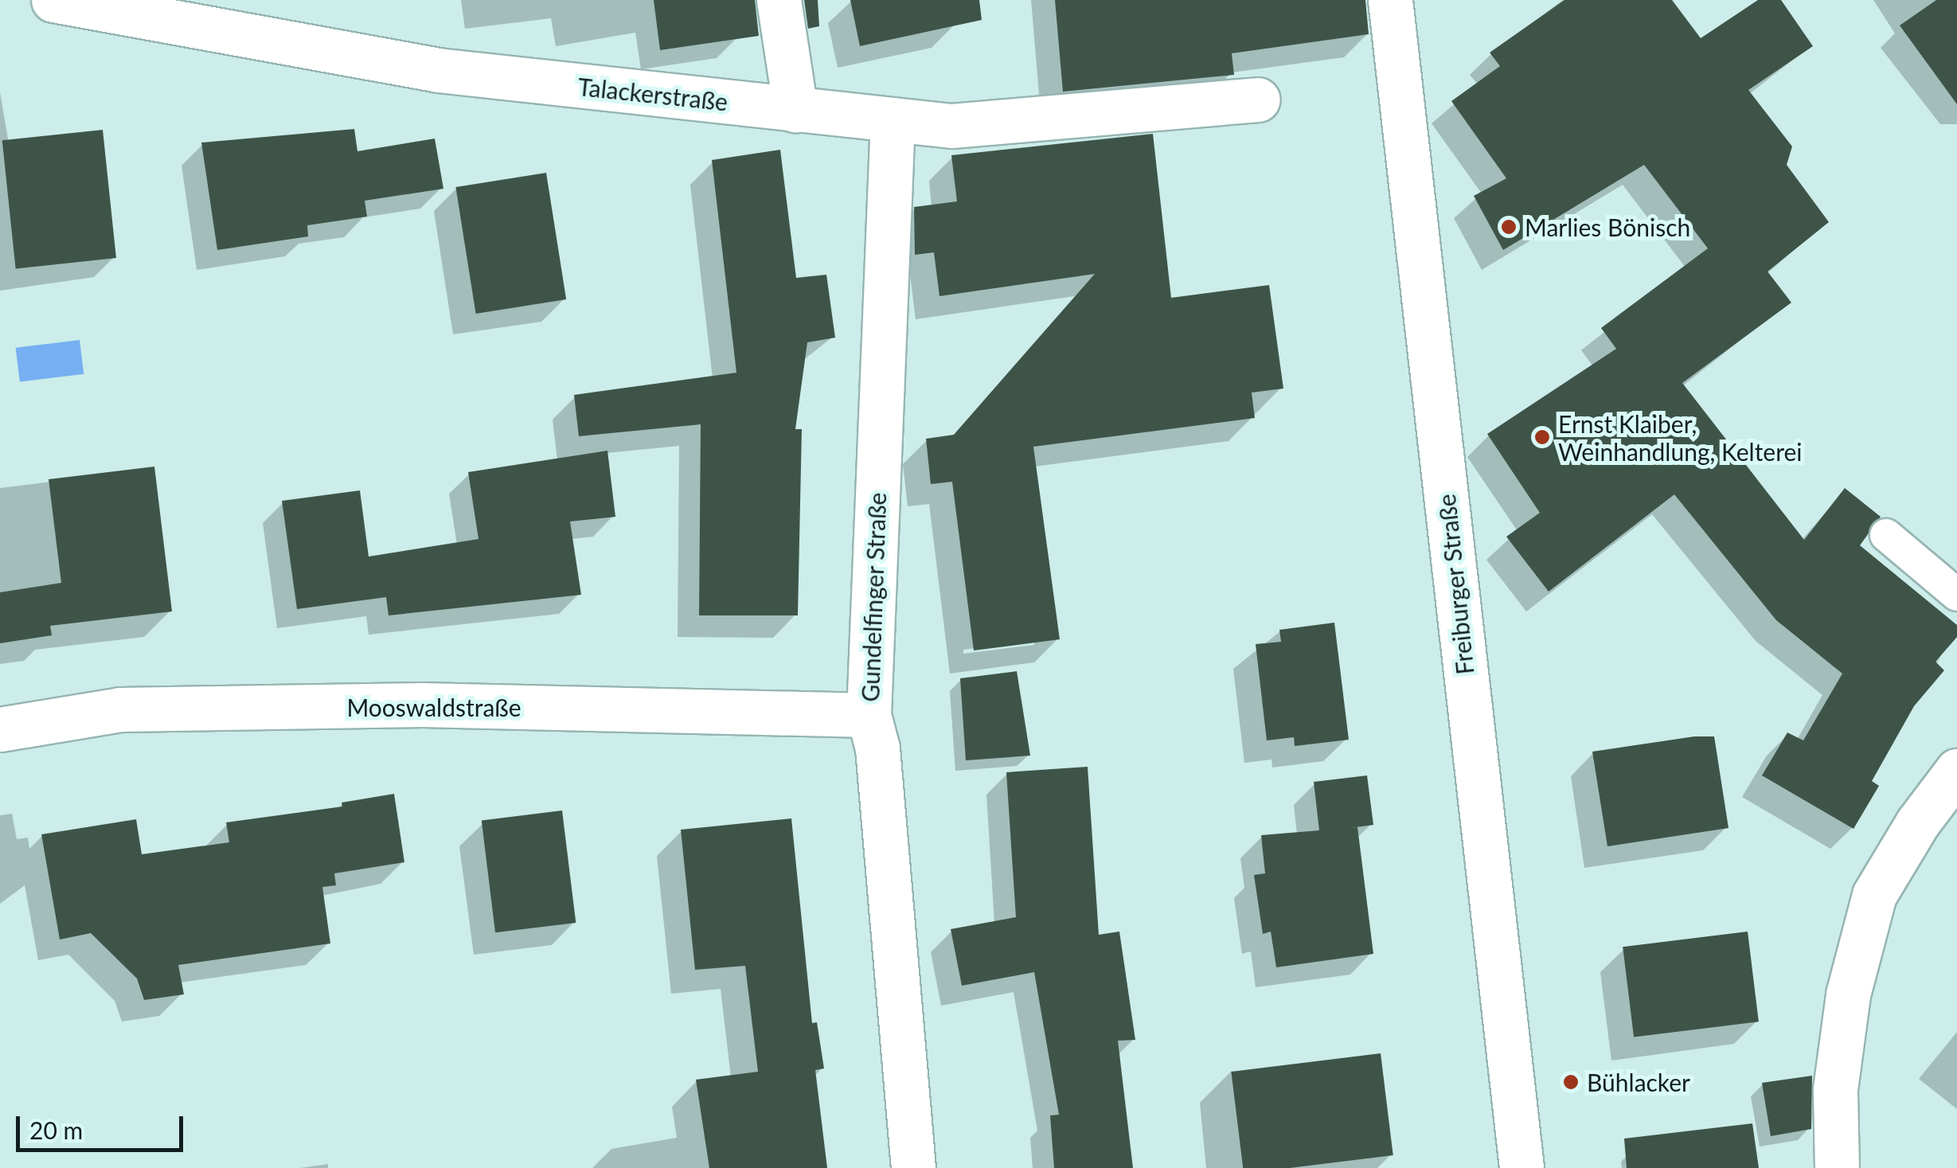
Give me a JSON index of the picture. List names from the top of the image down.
{
  "streets": {
    "street": [
      "Talackerstraße",
      "Freiburger Straße",
      "Gundelfinger Straße",
      "Mooswaldstraße"
    ]
  },
  "crossings": [
    ["Talackerstraße", "Gundelfinger Straße"],
    ["Gundelfinger Straße", "Mooswaldstraße"]
  ],
  "places": ["Marlies Bönisch", "Ernst Klaiber, Weinhandlung, Kelterei", "Bühlacker"],
  "scale_bar": "20 m"
}
